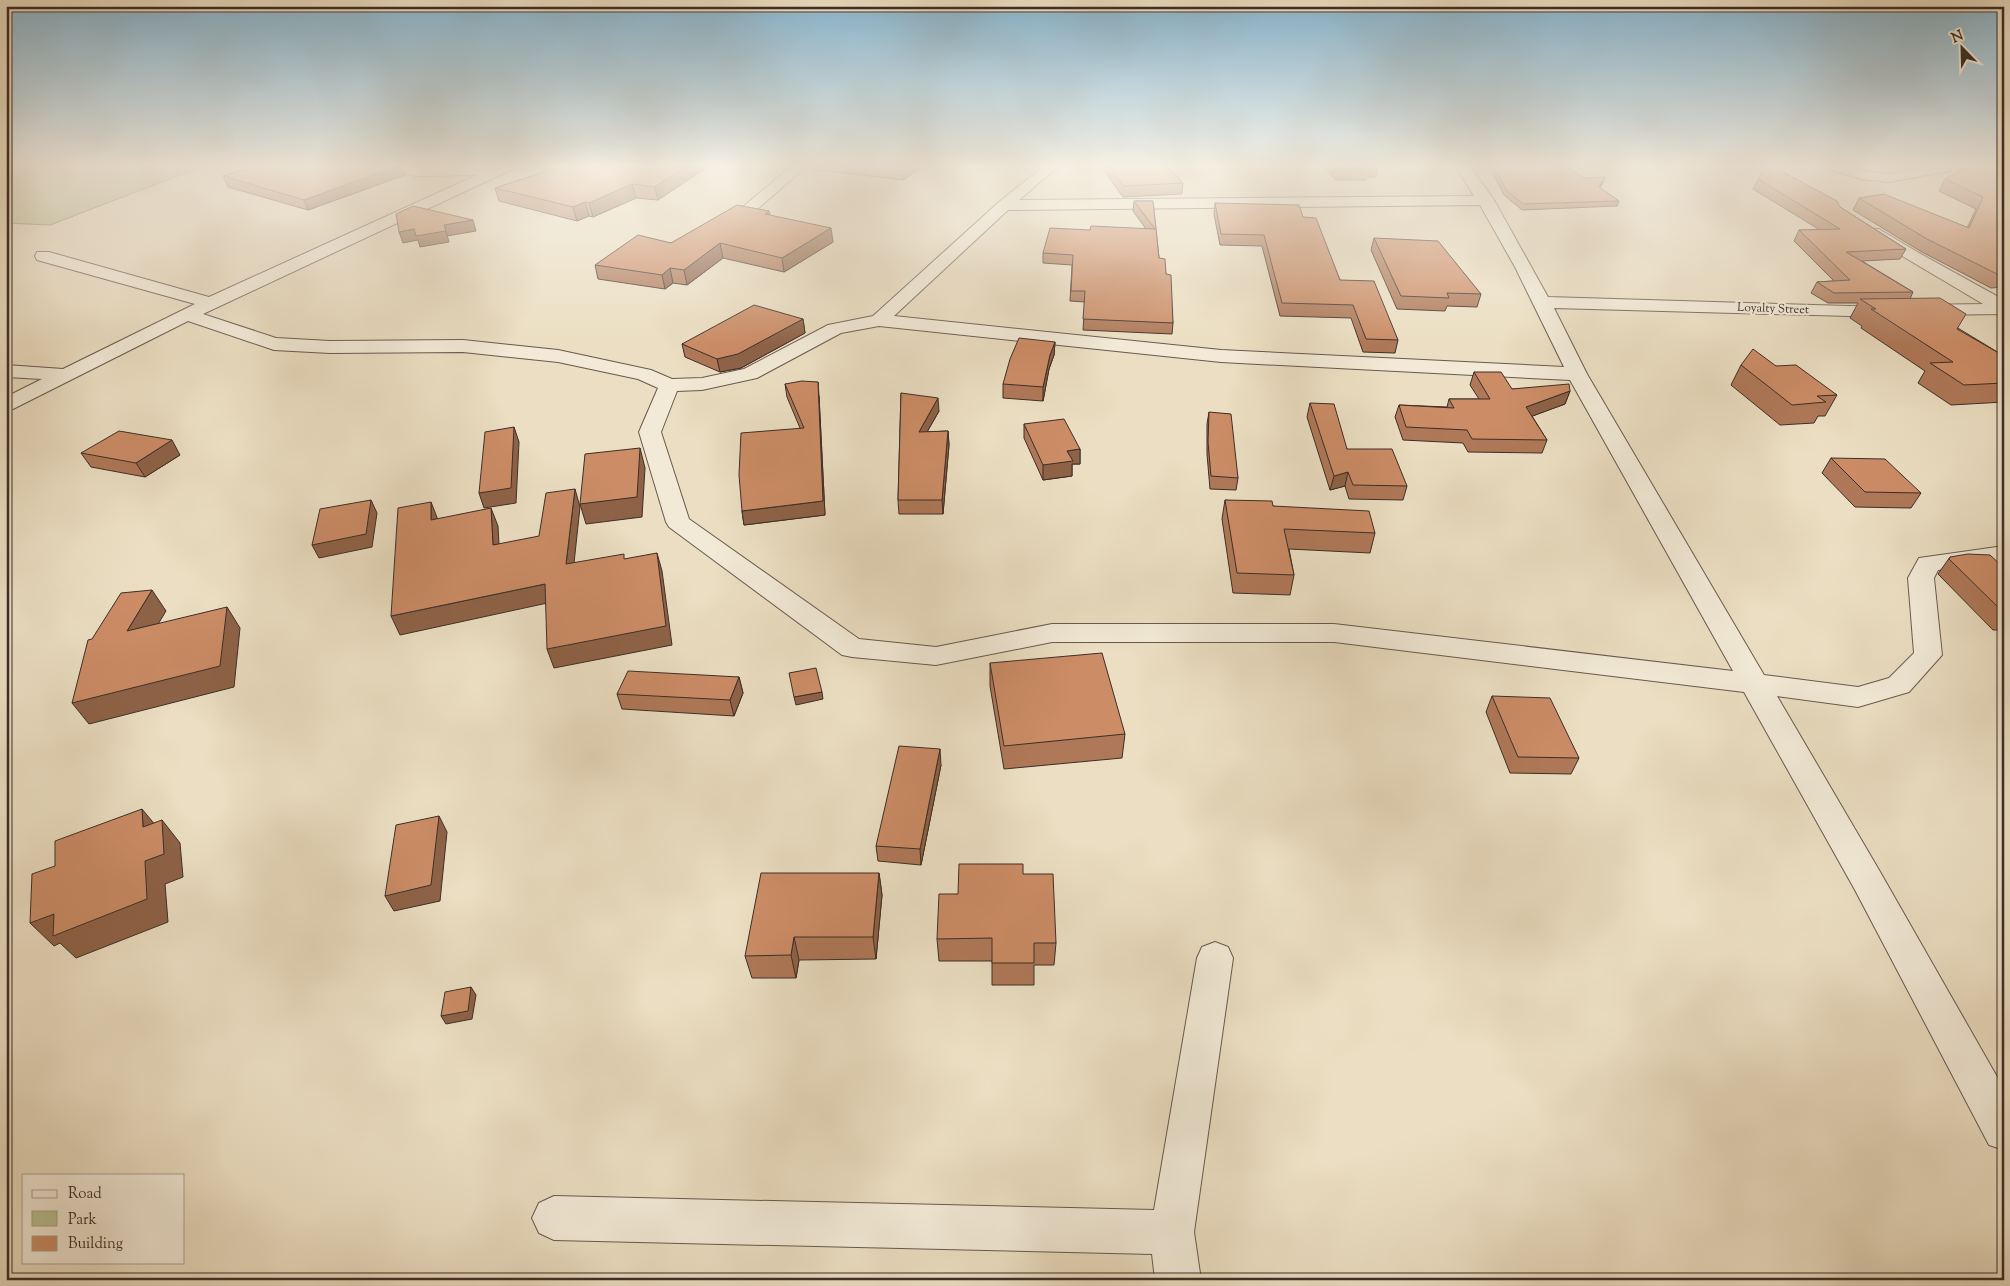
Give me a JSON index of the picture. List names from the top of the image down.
{
  "streets": {
    "street": ["Loyalty Street"]
  },
  "legend": ["Road", "Park", "Building"],
  "north": "top left"
}
